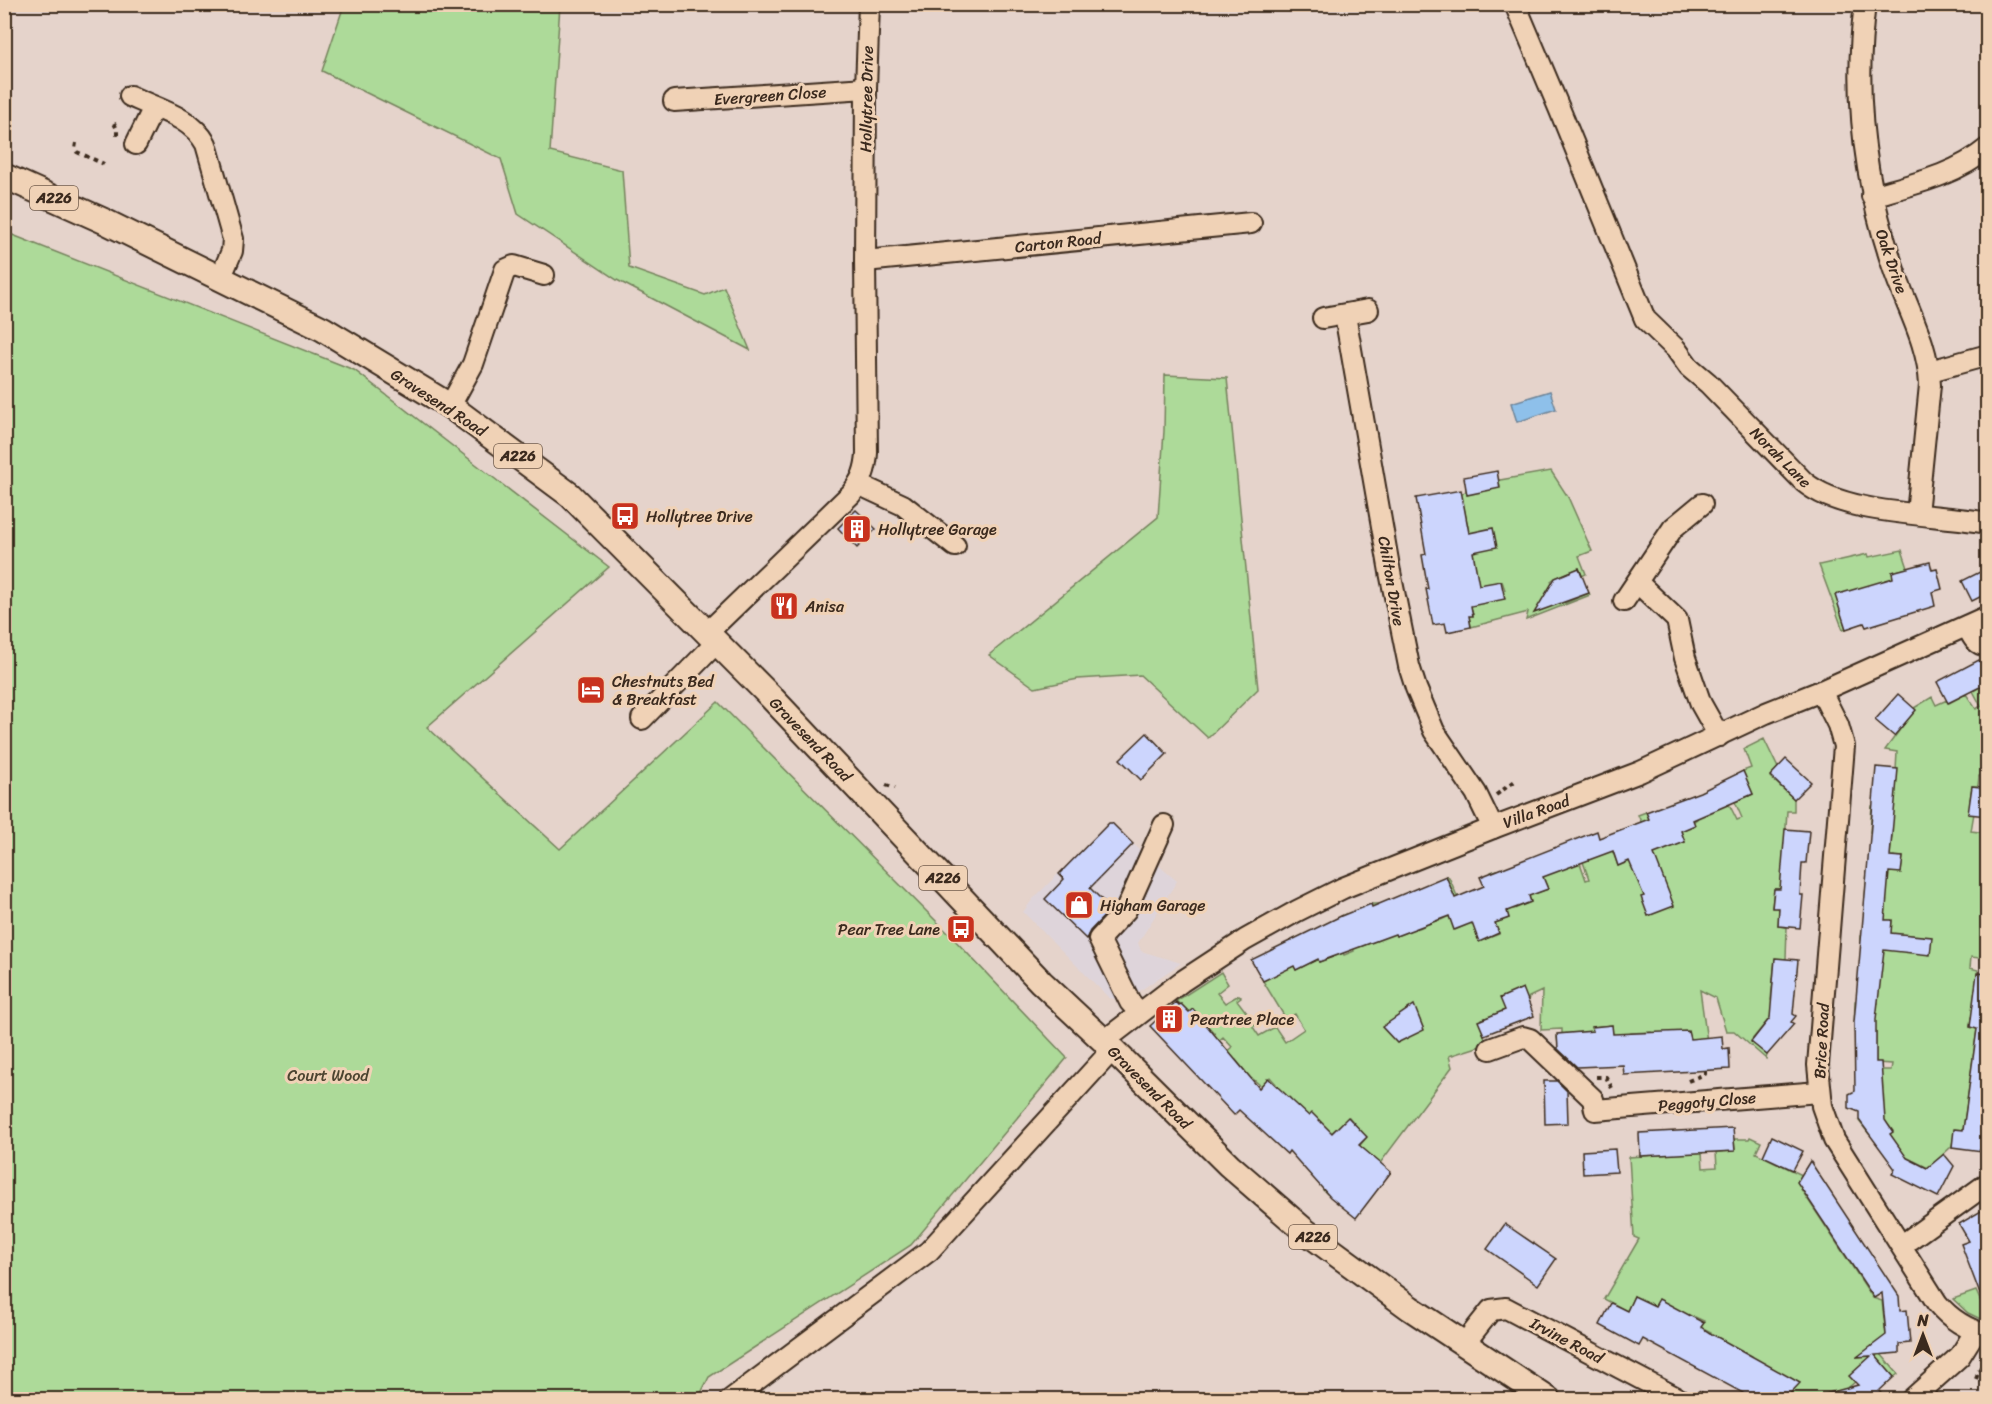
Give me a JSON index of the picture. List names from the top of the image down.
{
  "streets": {
    "main road": ["A226", "Gravesend Road"],
    "street": [
      "Evergreen Close",
      "Hollytree Drive",
      "Carton Road",
      "Oak Drive",
      "Norah Lane",
      "Chilton Drive",
      "Villa Road",
      "Brice Road",
      "Peggoty Close",
      "Irvine Road"
    ]
  },
  "crossings": [
    ["Evergreen Close", "Hollytree Drive"],
    ["Hollytree Drive", "Carton Road"],
    ["Hollytree Drive", "Gravesend Road"],
    ["Oak Drive", "Norah Lane"],
    ["Gravesend Road", "Villa Road"],
    ["Gravesend Road", "Irvine Road"],
    ["Chilton Drive", "Villa Road"],
    ["Villa Road", "Brice Road"],
    ["Brice Road", "Peggoty Close"]
  ],
  "parks": ["Court Wood"],
  "places": {
    "bus stop": ["Hollytree Drive", "Pear Tree Lane"],
    "building": ["Hollytree Garage", "Peartree Place"],
    "restaurant": ["Anisa"],
    "hotel": ["Chestnuts Bed & Breakfast"],
    "shop": ["Higham Garage"]
  },
  "north": "top"
}
